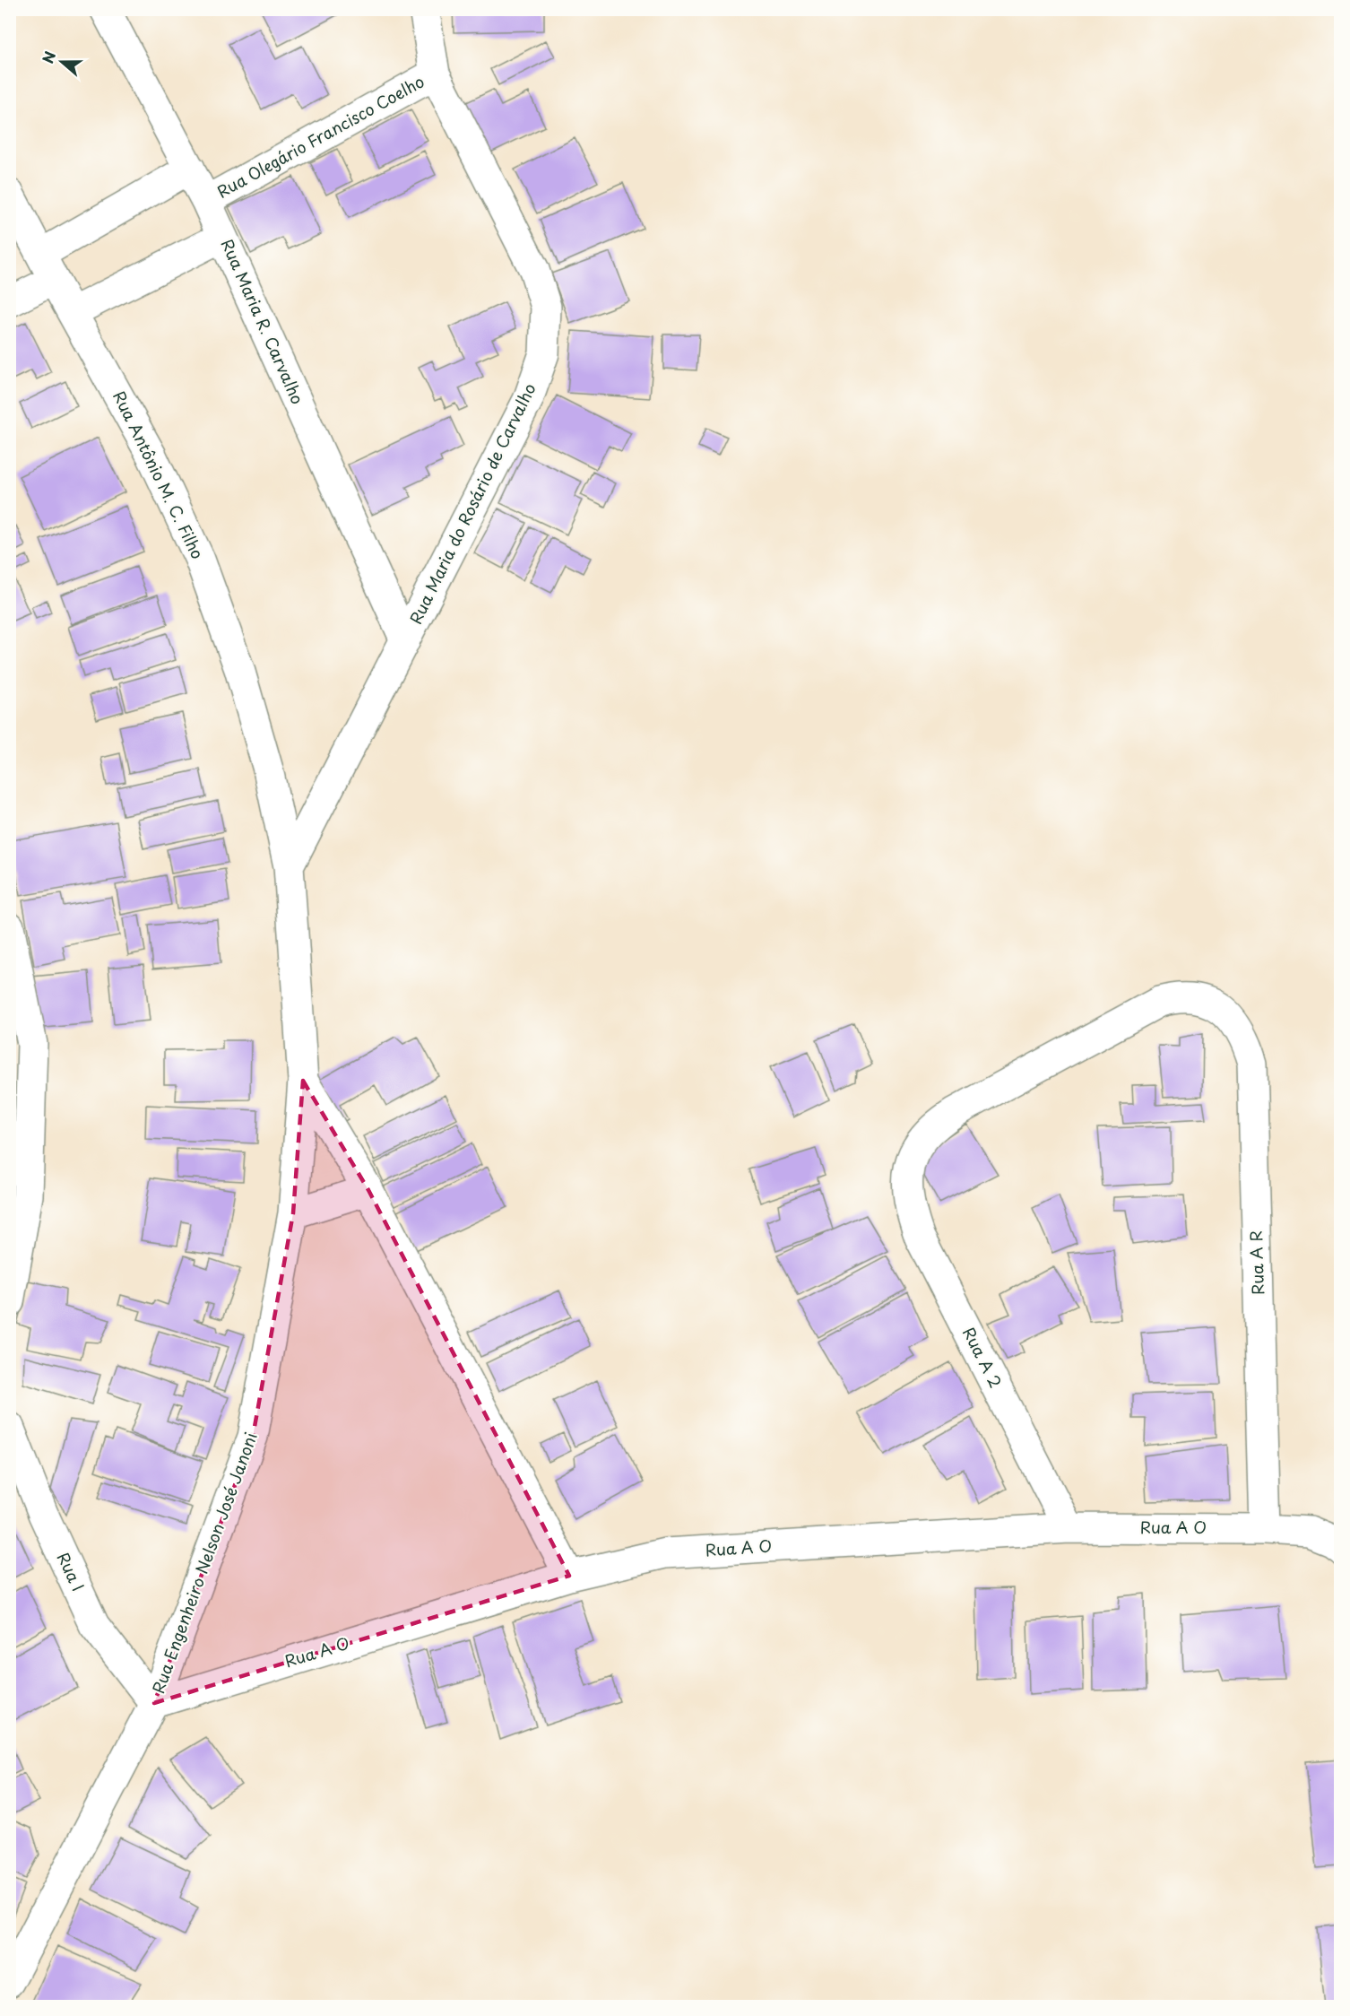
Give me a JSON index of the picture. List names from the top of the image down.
{
  "streets": {
    "street": [
      "Rua Olegário Francisco Coelho",
      "Rua Maria R. Carvalho",
      "Rua Antônio M. C. Filho",
      "Rua Maria do Rosário de Carvalho",
      "Rua A R",
      "Rua A 2",
      "Rua A O",
      "Rua Engenheiro Nelson José Janoni",
      "Rua I"
    ]
  },
  "crossings": [
    ["Rua Olegário Francisco Coelho", "Rua Maria R. Carvalho"],
    ["Rua Olegário Francisco Coelho", "Rua Maria do Rosário de Carvalho"],
    ["Rua Maria R. Carvalho", "Rua Maria do Rosário de Carvalho"],
    ["Rua Antônio M. C. Filho", "Rua Maria do Rosário de Carvalho"],
    ["Rua Antônio M. C. Filho", "Rua Engenheiro Nelson José Janoni"],
    ["Rua Maria do Rosário de Carvalho", "Rua Engenheiro Nelson José Janoni"],
    ["Rua A R", "Rua A 2"],
    ["Rua A R", "Rua A O"],
    ["Rua A 2", "Rua A O"],
    ["Rua A O", "Rua Engenheiro Nelson José Janoni"],
    ["Rua A O", "Rua I"],
    ["Rua Engenheiro Nelson José Janoni", "Rua I"]
  ],
  "north": "left"
}
